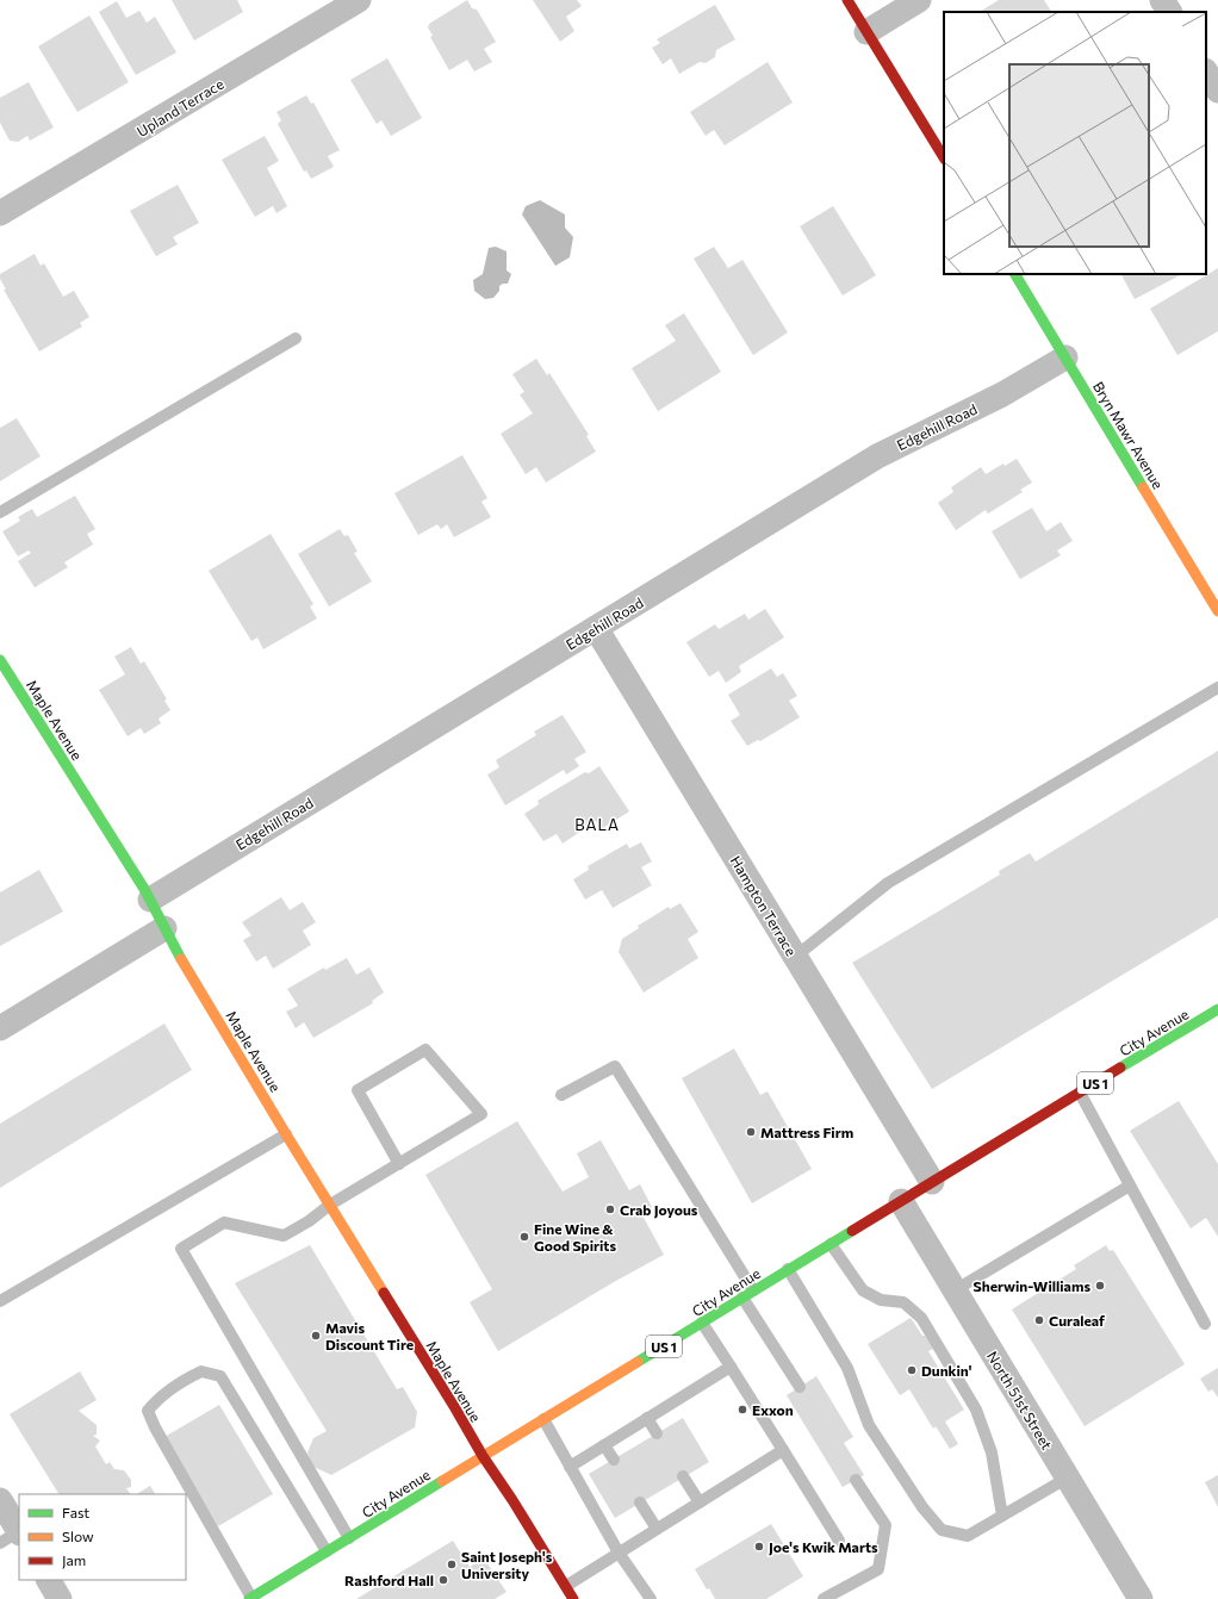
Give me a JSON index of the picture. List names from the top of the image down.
{
  "streets": {
    "main road": [
      "Bryn Mawr Avenue",
      "Maple Avenue",
      "City Avenue",
      "US 1"
    ],
    "street": [
      "Upland Terrace",
      "Edgehill Road",
      "Hampton Terrace",
      "North 51st Street"
    ]
  },
  "crossings": [
    ["Edgehill Road", "Bryn Mawr Avenue"],
    ["Edgehill Road", "Maple Avenue"],
    ["Edgehill Road", "Hampton Terrace"],
    ["Maple Avenue", "City Avenue"],
    ["Hampton Terrace", "City Avenue"],
    ["City Avenue", "North 51st Street"]
  ],
  "districts": ["BALA"],
  "places": [
    "Mattress Firm",
    "Crab Joyous",
    "Fine Wine & Good Spirits",
    "Sherwin-Williams",
    "Curaleaf",
    "Mavis Discount Tire",
    "Dunkin'",
    "Exxon",
    "Joe's Kwik Marts",
    "Saint Joseph's University",
    "Rashford Hall"
  ],
  "legend": ["Fast", "Slow", "Jam"]
}
